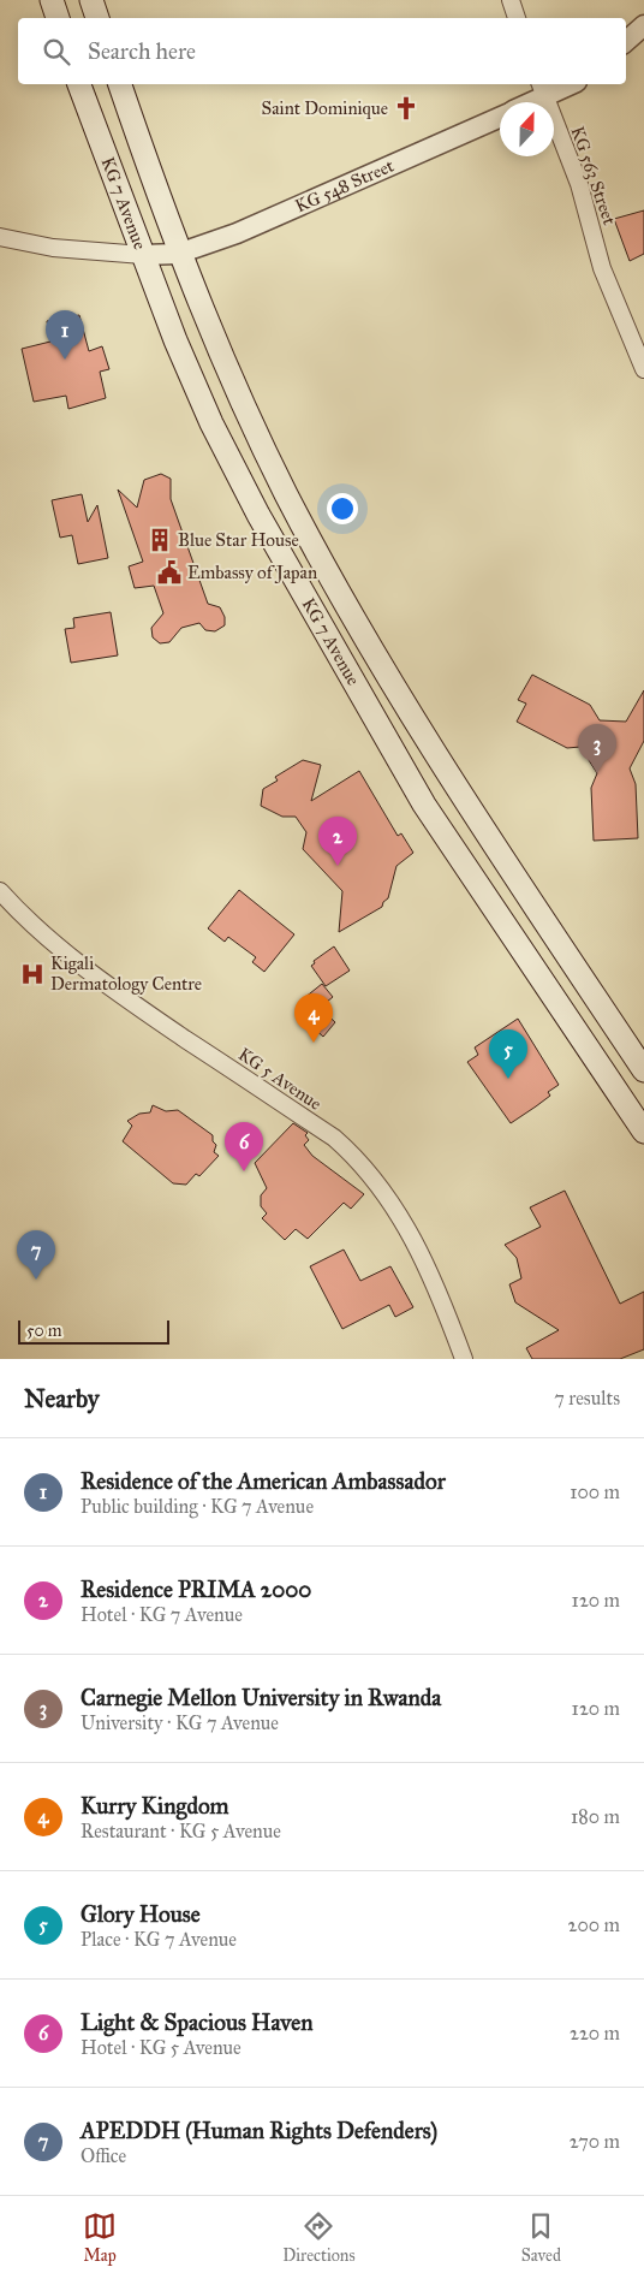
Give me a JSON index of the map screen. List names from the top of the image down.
{
  "streets": {
    "main road": ["KG 7 Avenue"],
    "street": ["KG 563 Street", "KG 548 Street", "KG 5 Avenue"]
  },
  "crossings": [
    ["KG 548 Street", "KG 7 Avenue"]
  ],
  "places": {
    "church": ["Saint Dominique"],
    "building": ["Blue Star House"],
    "public building": ["Embassy of Japan"],
    "hospital": ["Kigali Dermatology Centre"]
  },
  "scale_bar": "50 m",
  "north": "top",
  "page": {
    "search": "Search here",
    "pins": [
      "1",
      "3",
      "2",
      "4",
      "5",
      "6",
      "7"
    ],
    "scale": "50 m",
    "heading": ["Nearby", "7 results"],
    "list": [
      {
        "mark": "1",
        "name": "Residence of the American Ambassador",
        "note": "Public building · KG 7 Avenue",
        "value": "100 m"
      },
      {
        "mark": "2",
        "name": "Residence PRIMA 2000",
        "note": "Hotel · KG 7 Avenue",
        "value": "120 m"
      },
      {
        "mark": "3",
        "name": "Carnegie Mellon University in Rwanda",
        "note": "University · KG 7 Avenue",
        "value": "120 m"
      },
      {
        "mark": "4",
        "name": "Kurry Kingdom",
        "note": "Restaurant · KG 5 Avenue",
        "value": "180 m"
      },
      {
        "mark": "5",
        "name": "Glory House",
        "note": "Place · KG 7 Avenue",
        "value": "200 m"
      },
      {
        "mark": "6",
        "name": "Light & Spacious Haven",
        "note": "Hotel · KG 5 Avenue",
        "value": "220 m"
      },
      {
        "mark": "7",
        "name": "APEDDH (Human Rights Defenders)",
        "note": "Office",
        "value": "270 m"
      }
    ],
    "nav": ["Map", "Directions", "Saved"]
  }
}
